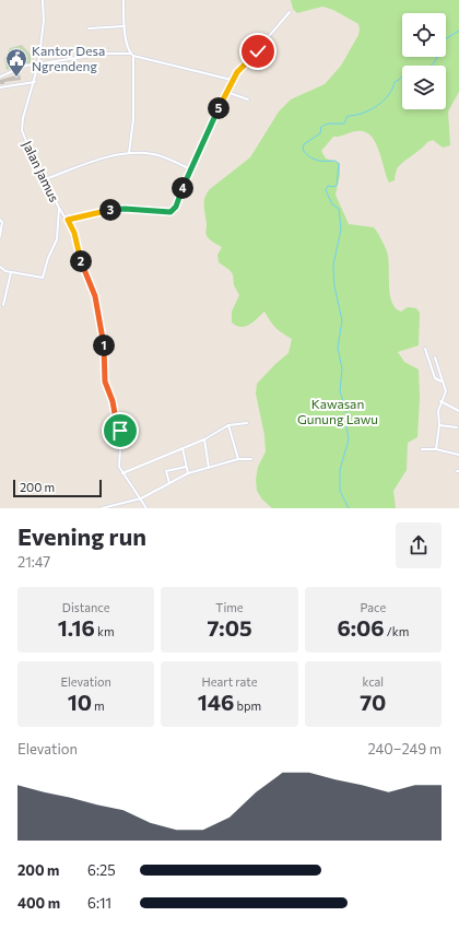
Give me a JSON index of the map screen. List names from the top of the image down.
{
  "streets": {
    "street": ["Jalan Jamus"]
  },
  "parks": ["Kawasan Gunung Lawu"],
  "places": {
    "public building": ["Kantor Desa Ngrendeng"]
  },
  "scale_bar": "200 m",
  "page": {
    "pins": [
      "5",
      "4",
      "3",
      "2",
      "1"
    ],
    "scale": "200 m",
    "heading": ["Evening run", "21:47"],
    "stats": [
      ["Distance", "1.16 km"],
      ["Time", "7:05"],
      ["Pace", "6:06 /km"],
      ["Elevation", "10 m"],
      ["Heart rate", "146 bpm"],
      ["kcal", "70"]
    ],
    "chart": ["Elevation", "240–249 m"],
    "list": [
      {
        "name": "200 m",
        "note": "6:25"
      },
      {
        "name": "400 m",
        "note": "6:11"
      }
    ]
  }
}
